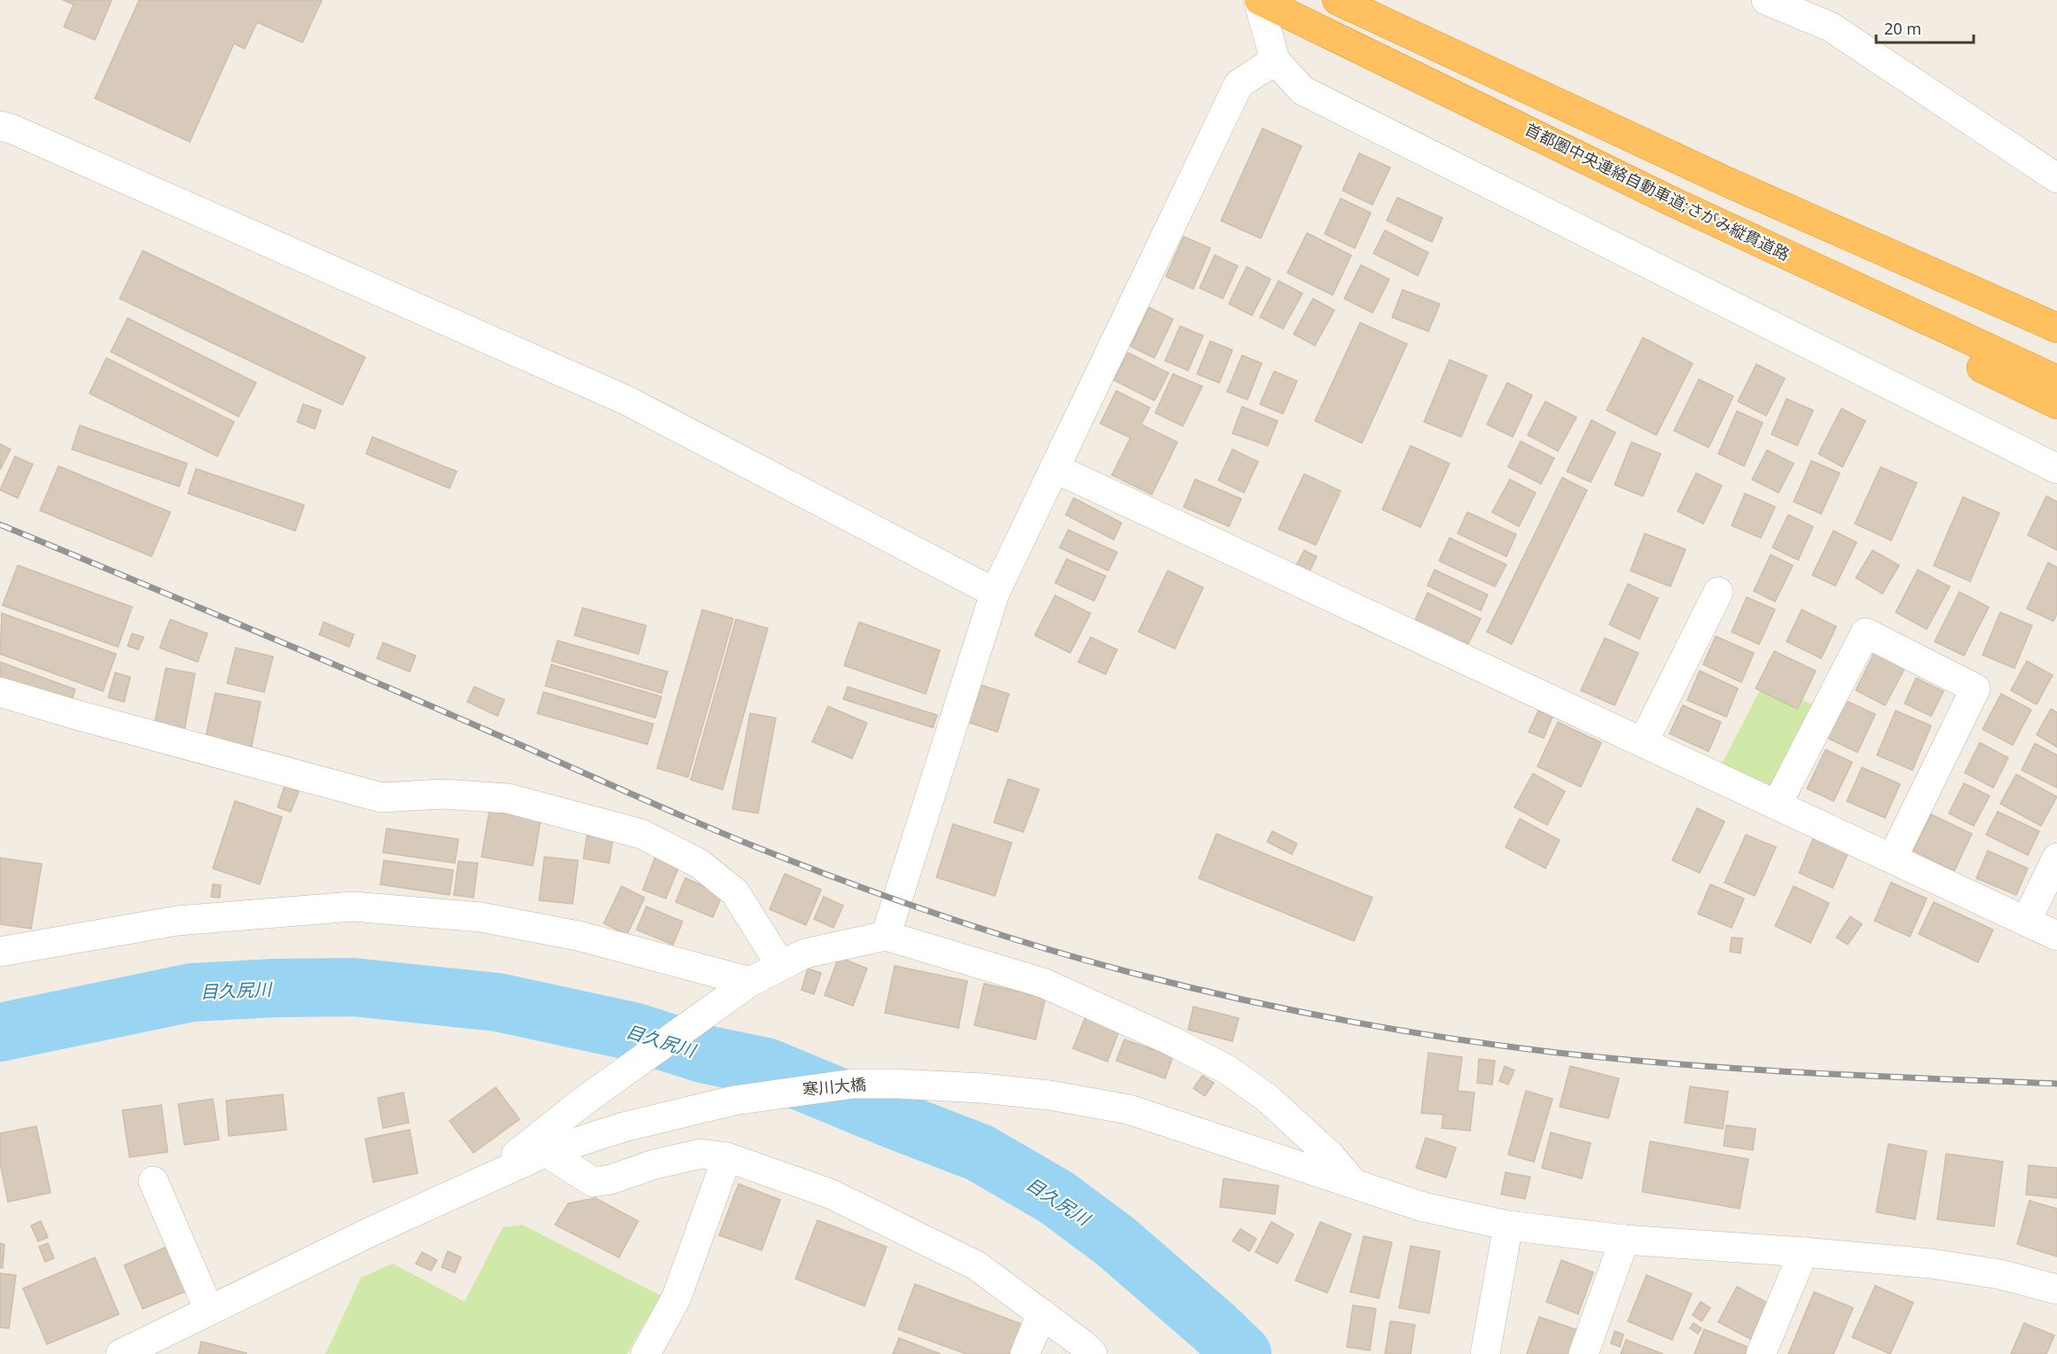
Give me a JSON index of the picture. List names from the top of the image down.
{
  "streets": {
    "highway": ["首都圏中央連絡自動車道;さがみ縦貫道路"],
    "street": ["寒川大橋"]
  },
  "water": ["目久尻川"],
  "scale_bar": "20 m"
}
